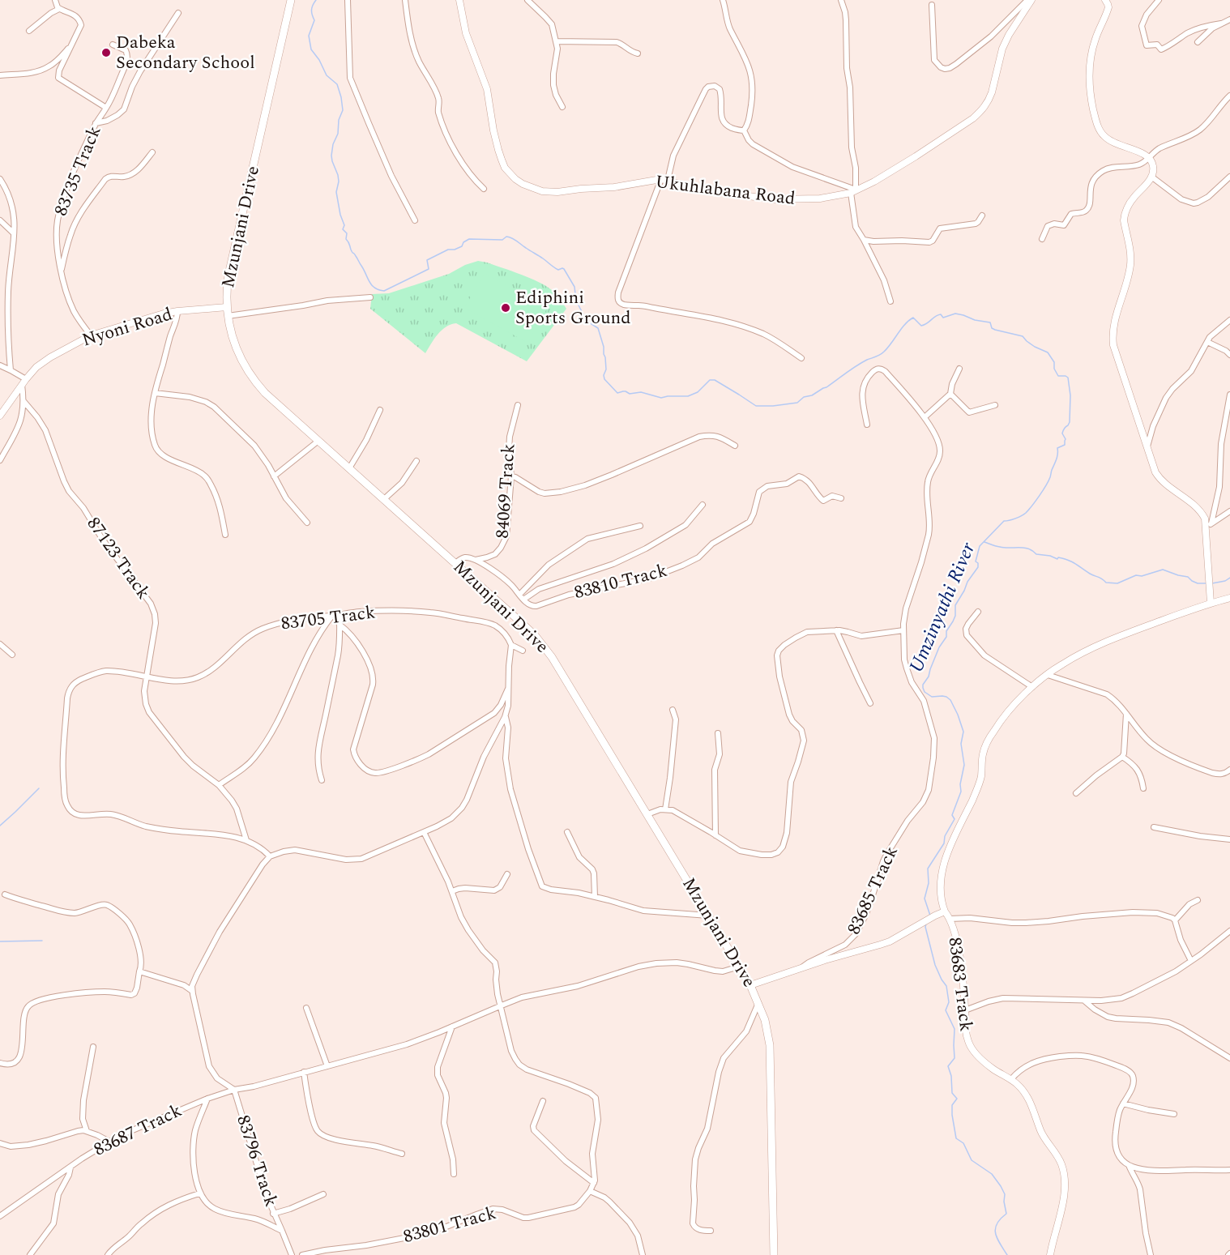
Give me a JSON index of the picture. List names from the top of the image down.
{
  "streets": {
    "main road": ["Mzunjani Drive"],
    "street": [
      "83735 Track",
      "Ukuhlabana Road",
      "Nyoni Road",
      "84069 Track",
      "87123 Track",
      "83810 Track",
      "83705 Track",
      "83685 Track",
      "83683 Track",
      "83687 Track",
      "83796 Track",
      "83801 Track"
    ]
  },
  "crossings": [
    ["83735 Track", "Nyoni Road"],
    ["Mzunjani Drive", "Nyoni Road"],
    ["Mzunjani Drive", "83687 Track"],
    ["87123 Track", "83705 Track"],
    ["83687 Track", "83796 Track"]
  ],
  "water": ["Umzinyathi River"],
  "places": ["Dabeka Secondary School", "Ediphini Sports Ground"]
}
